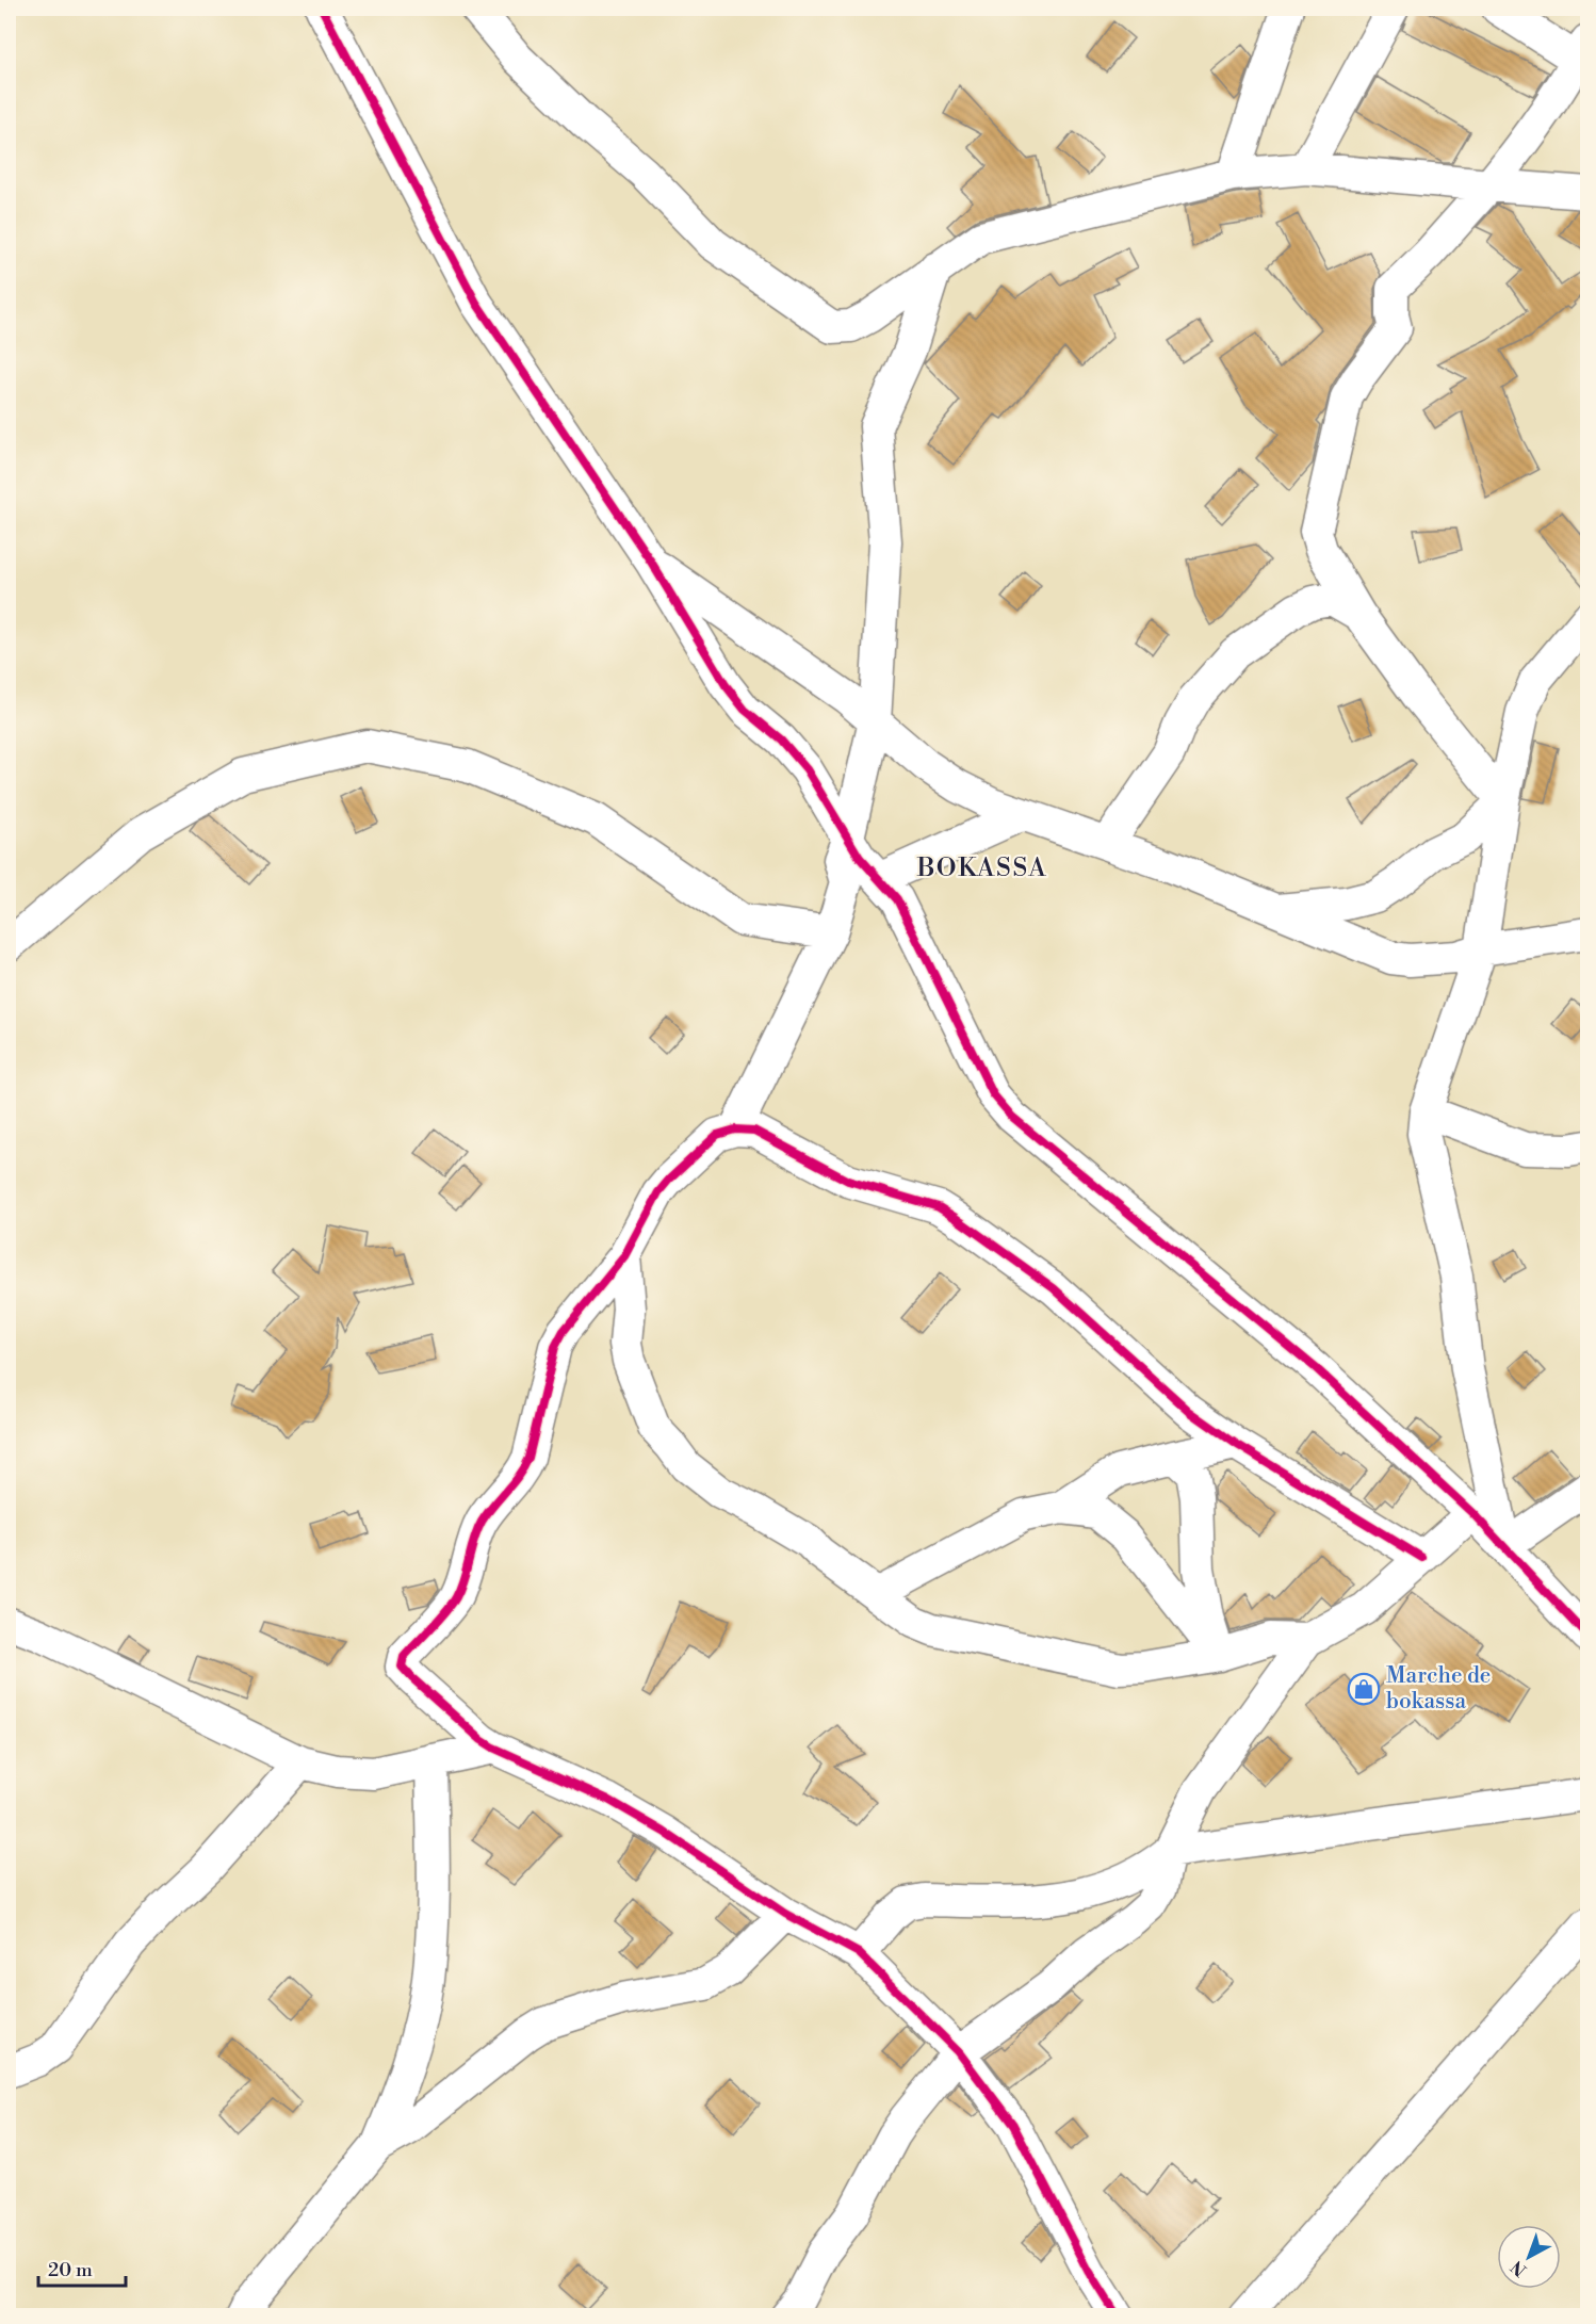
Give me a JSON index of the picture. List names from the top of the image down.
{
  "districts": ["BOKASSA"],
  "places": {
    "shop": ["Marche de bokassa"]
  },
  "scale_bar": "20 m",
  "north": "bottom left"
}
